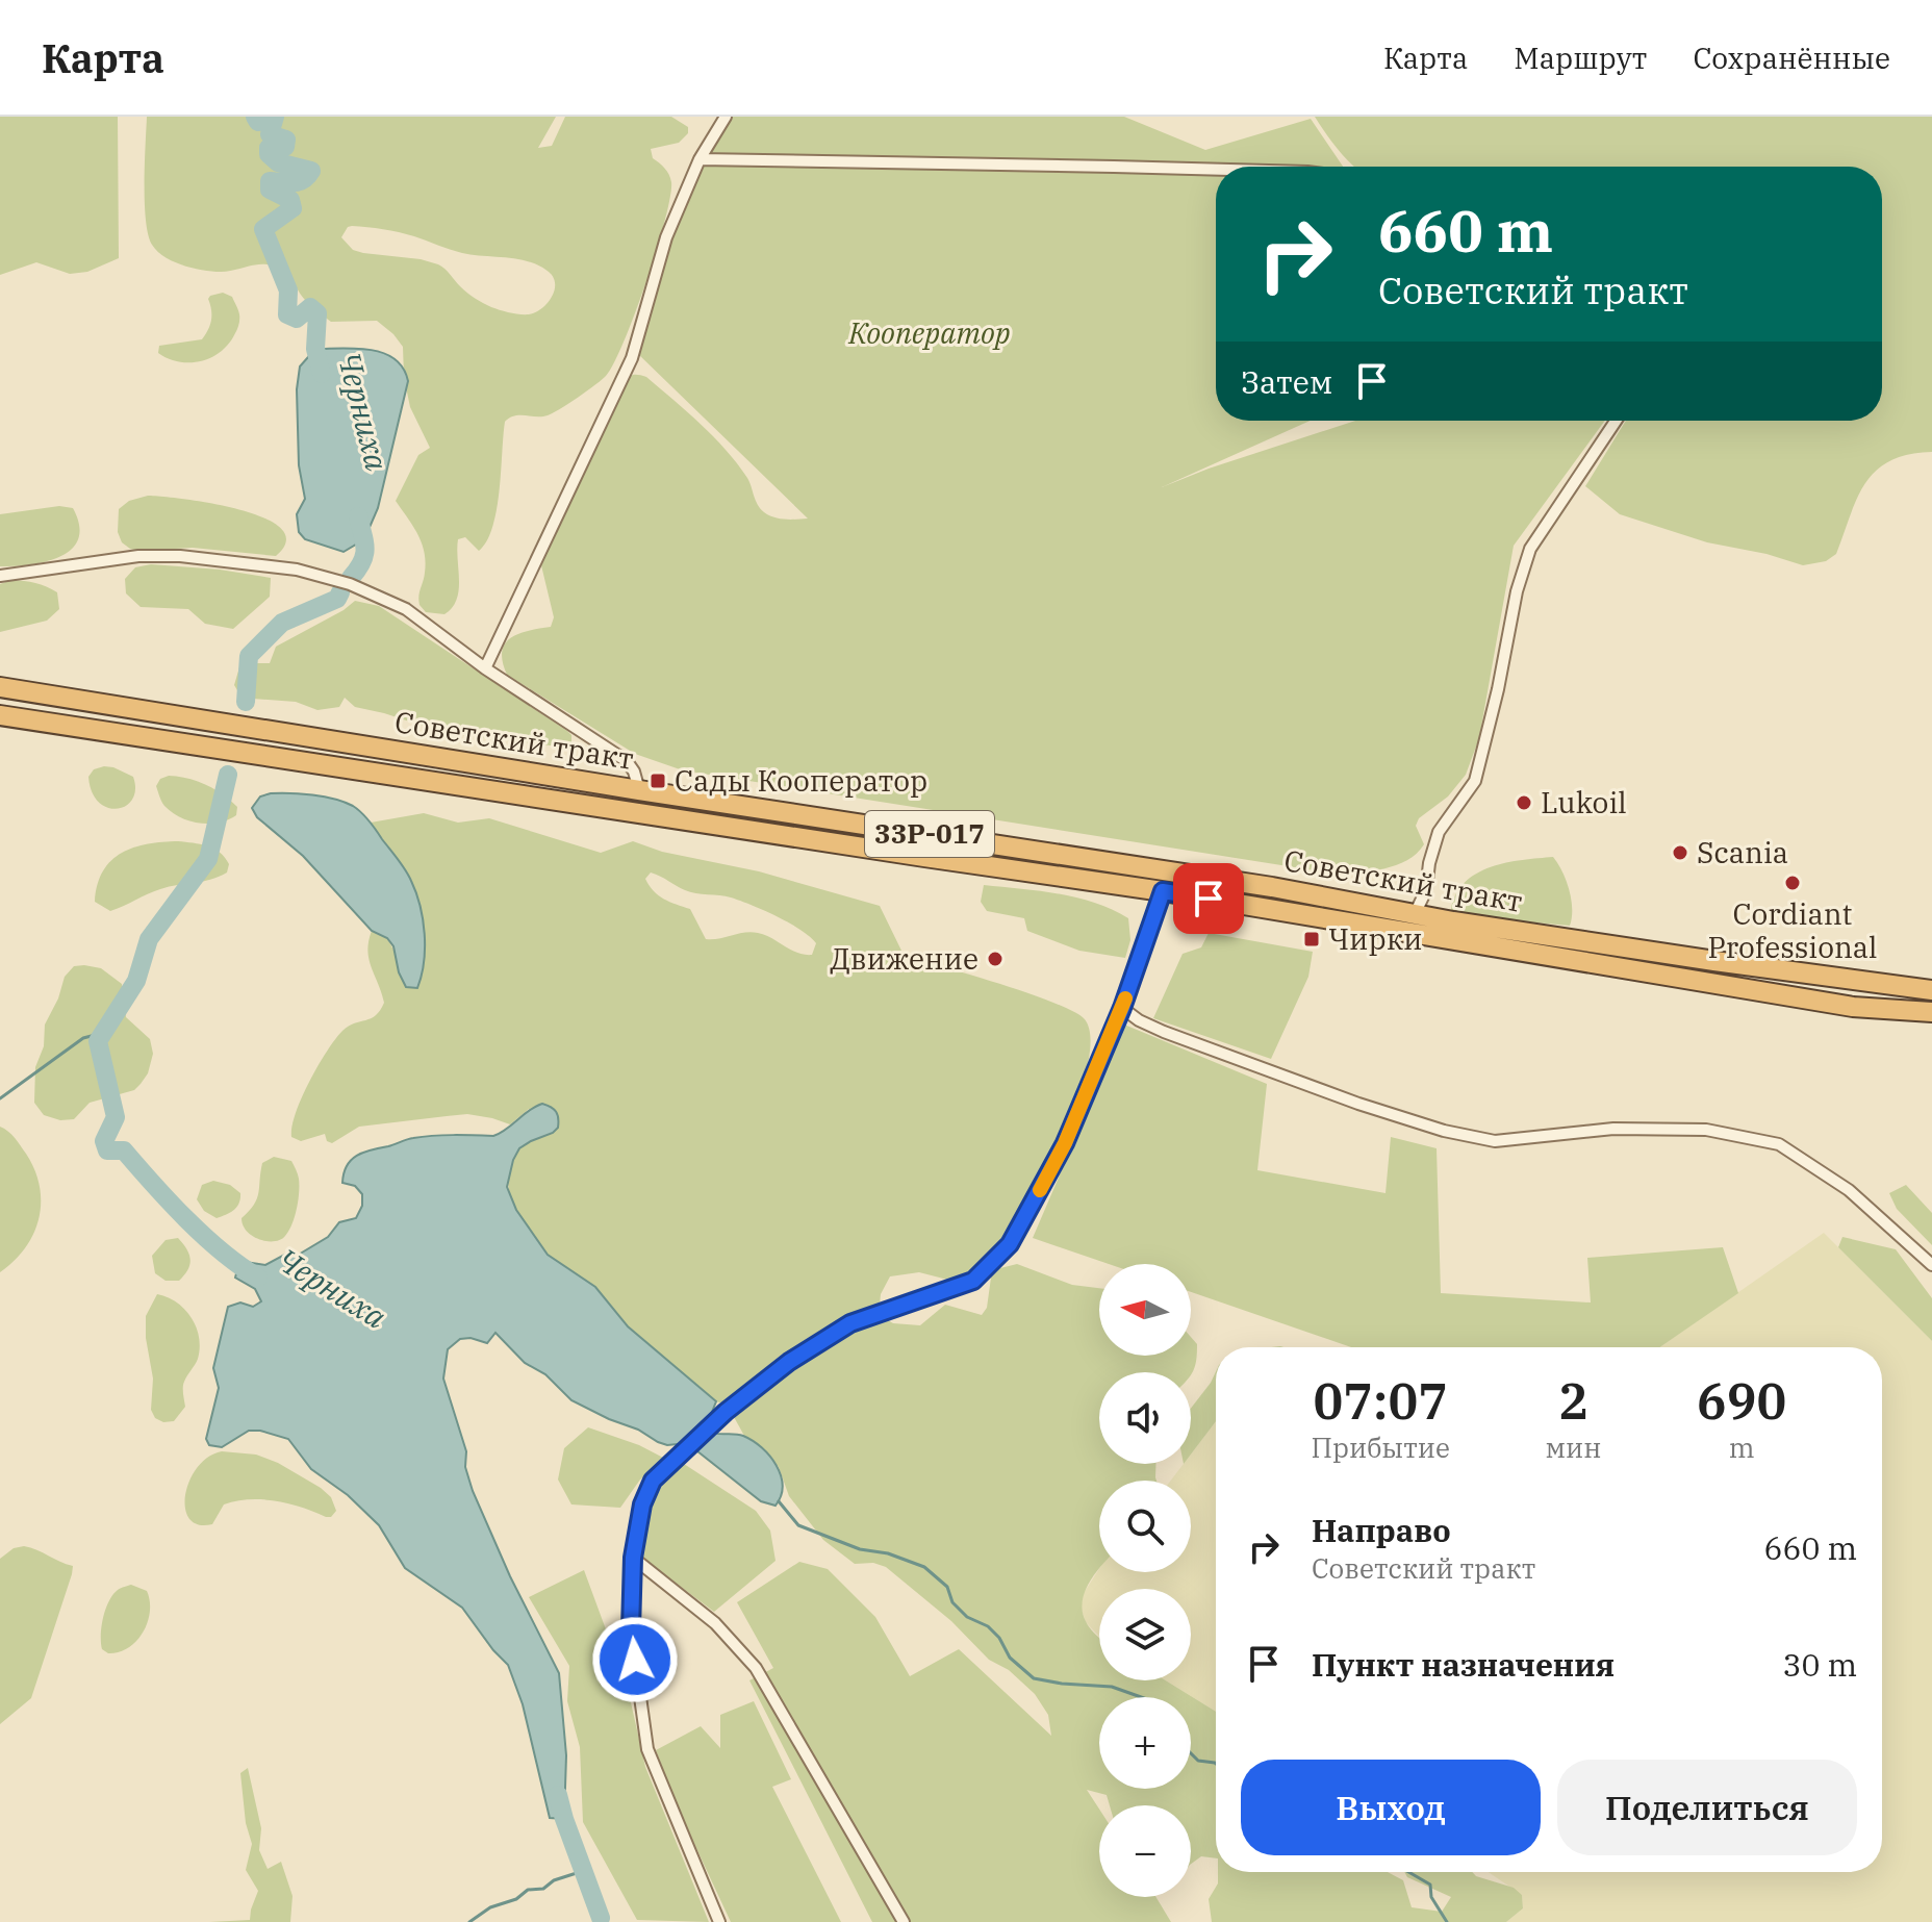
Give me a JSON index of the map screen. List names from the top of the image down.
{
  "streets": {
    "highway": ["Советский тракт", "33Р-017"]
  },
  "water": ["Черниха"],
  "parks": ["Кооператор"],
  "places": {
    "transit": ["Сады Кооператор", "Чирки"],
    "other": [
      "Lukoil",
      "Scania",
      "Cordiant Professional",
      "Движение"
    ]
  },
  "north": "left",
  "page": {
    "header": "Карта",
    "nav": ["Карта", "Маршрут", "Сохранённые"],
    "turn": ["660 m", "Советский тракт"],
    "then": "Затем",
    "map_buttons": ["+", "−"],
    "eta": [
      "07:07",
      "Прибытие",
      "2",
      "мин",
      "690",
      "m"
    ],
    "list": [
      {
        "name": "Направо",
        "note": "Советский тракт",
        "value": "660 m"
      },
      {
        "name": "Пункт назначения",
        "value": "30 m"
      }
    ],
    "buttons": ["Выход", "Поделиться"]
  }
}
